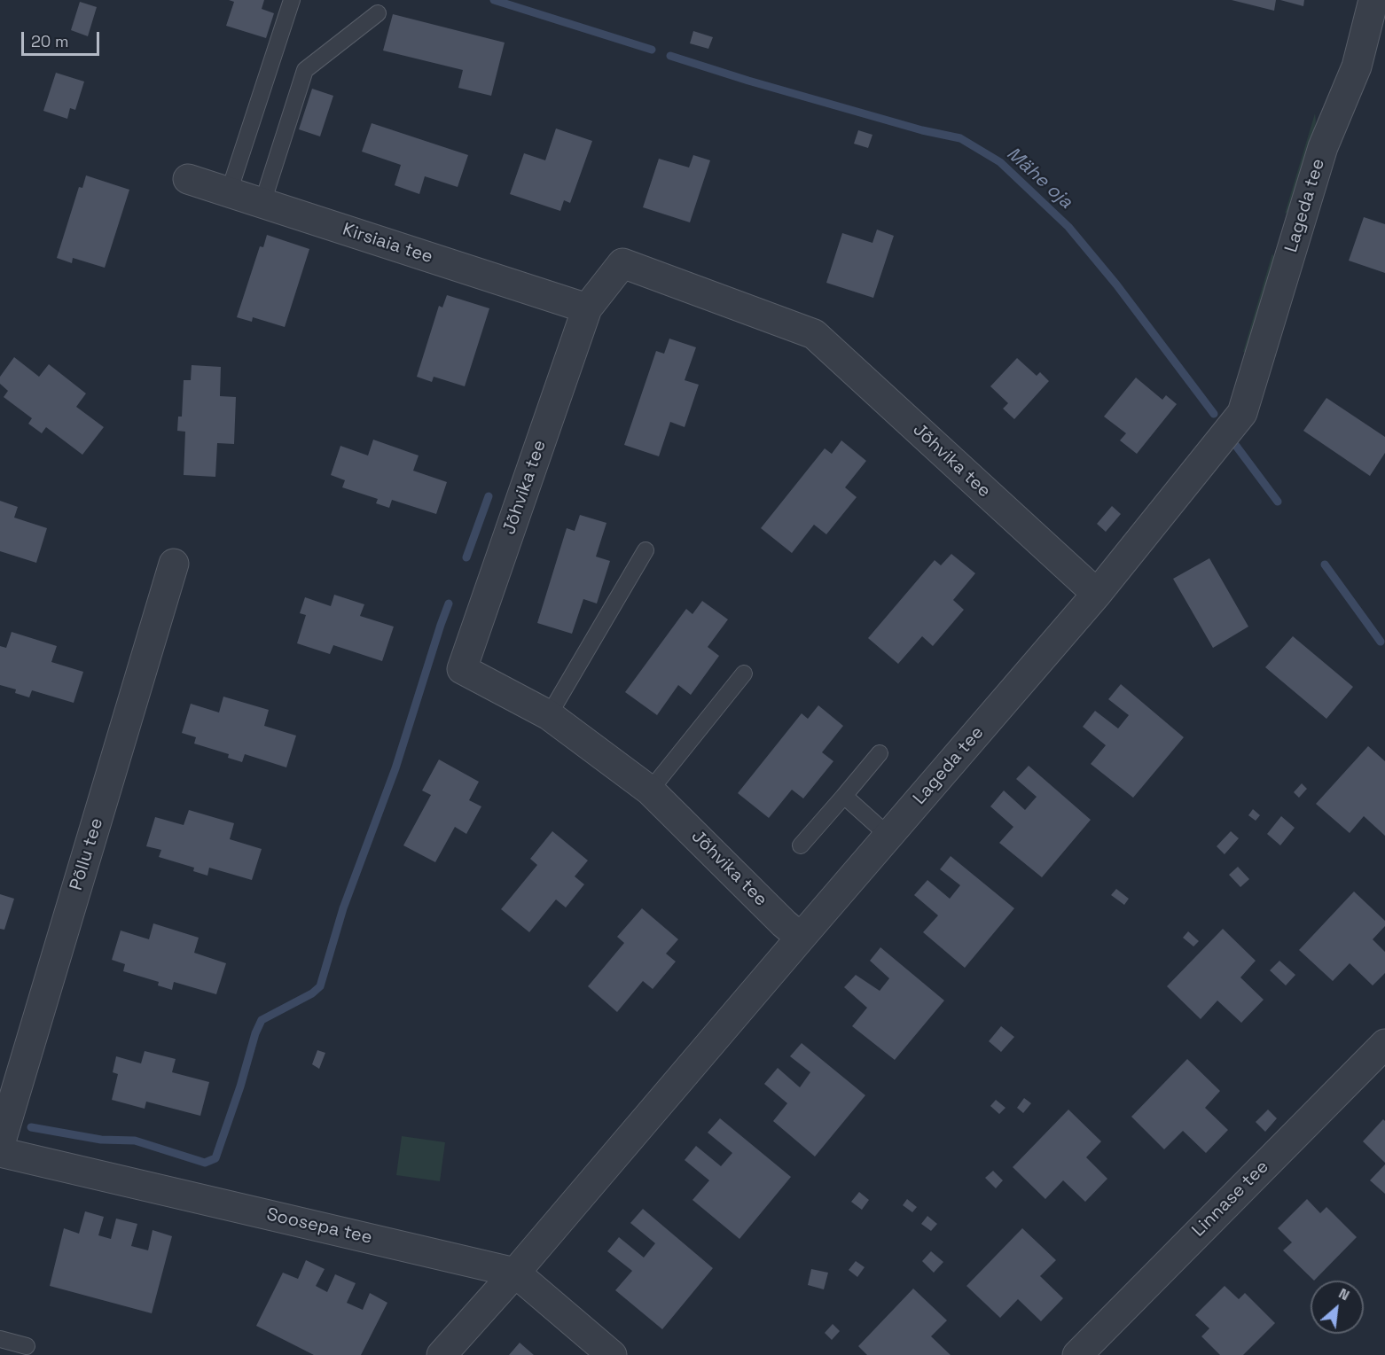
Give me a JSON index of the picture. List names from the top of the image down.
{
  "streets": {
    "street": [
      "Lageda tee",
      "Kirsiaia tee",
      "Jõhvika tee",
      "Põllu tee",
      "Linnase tee",
      "Soosepa tee"
    ]
  },
  "crossings": [
    ["Lageda tee", "Jõhvika tee"],
    ["Kirsiaia tee", "Jõhvika tee"]
  ],
  "water": ["Mähe oja"],
  "scale_bar": "20 m",
  "north": "top right"
}
